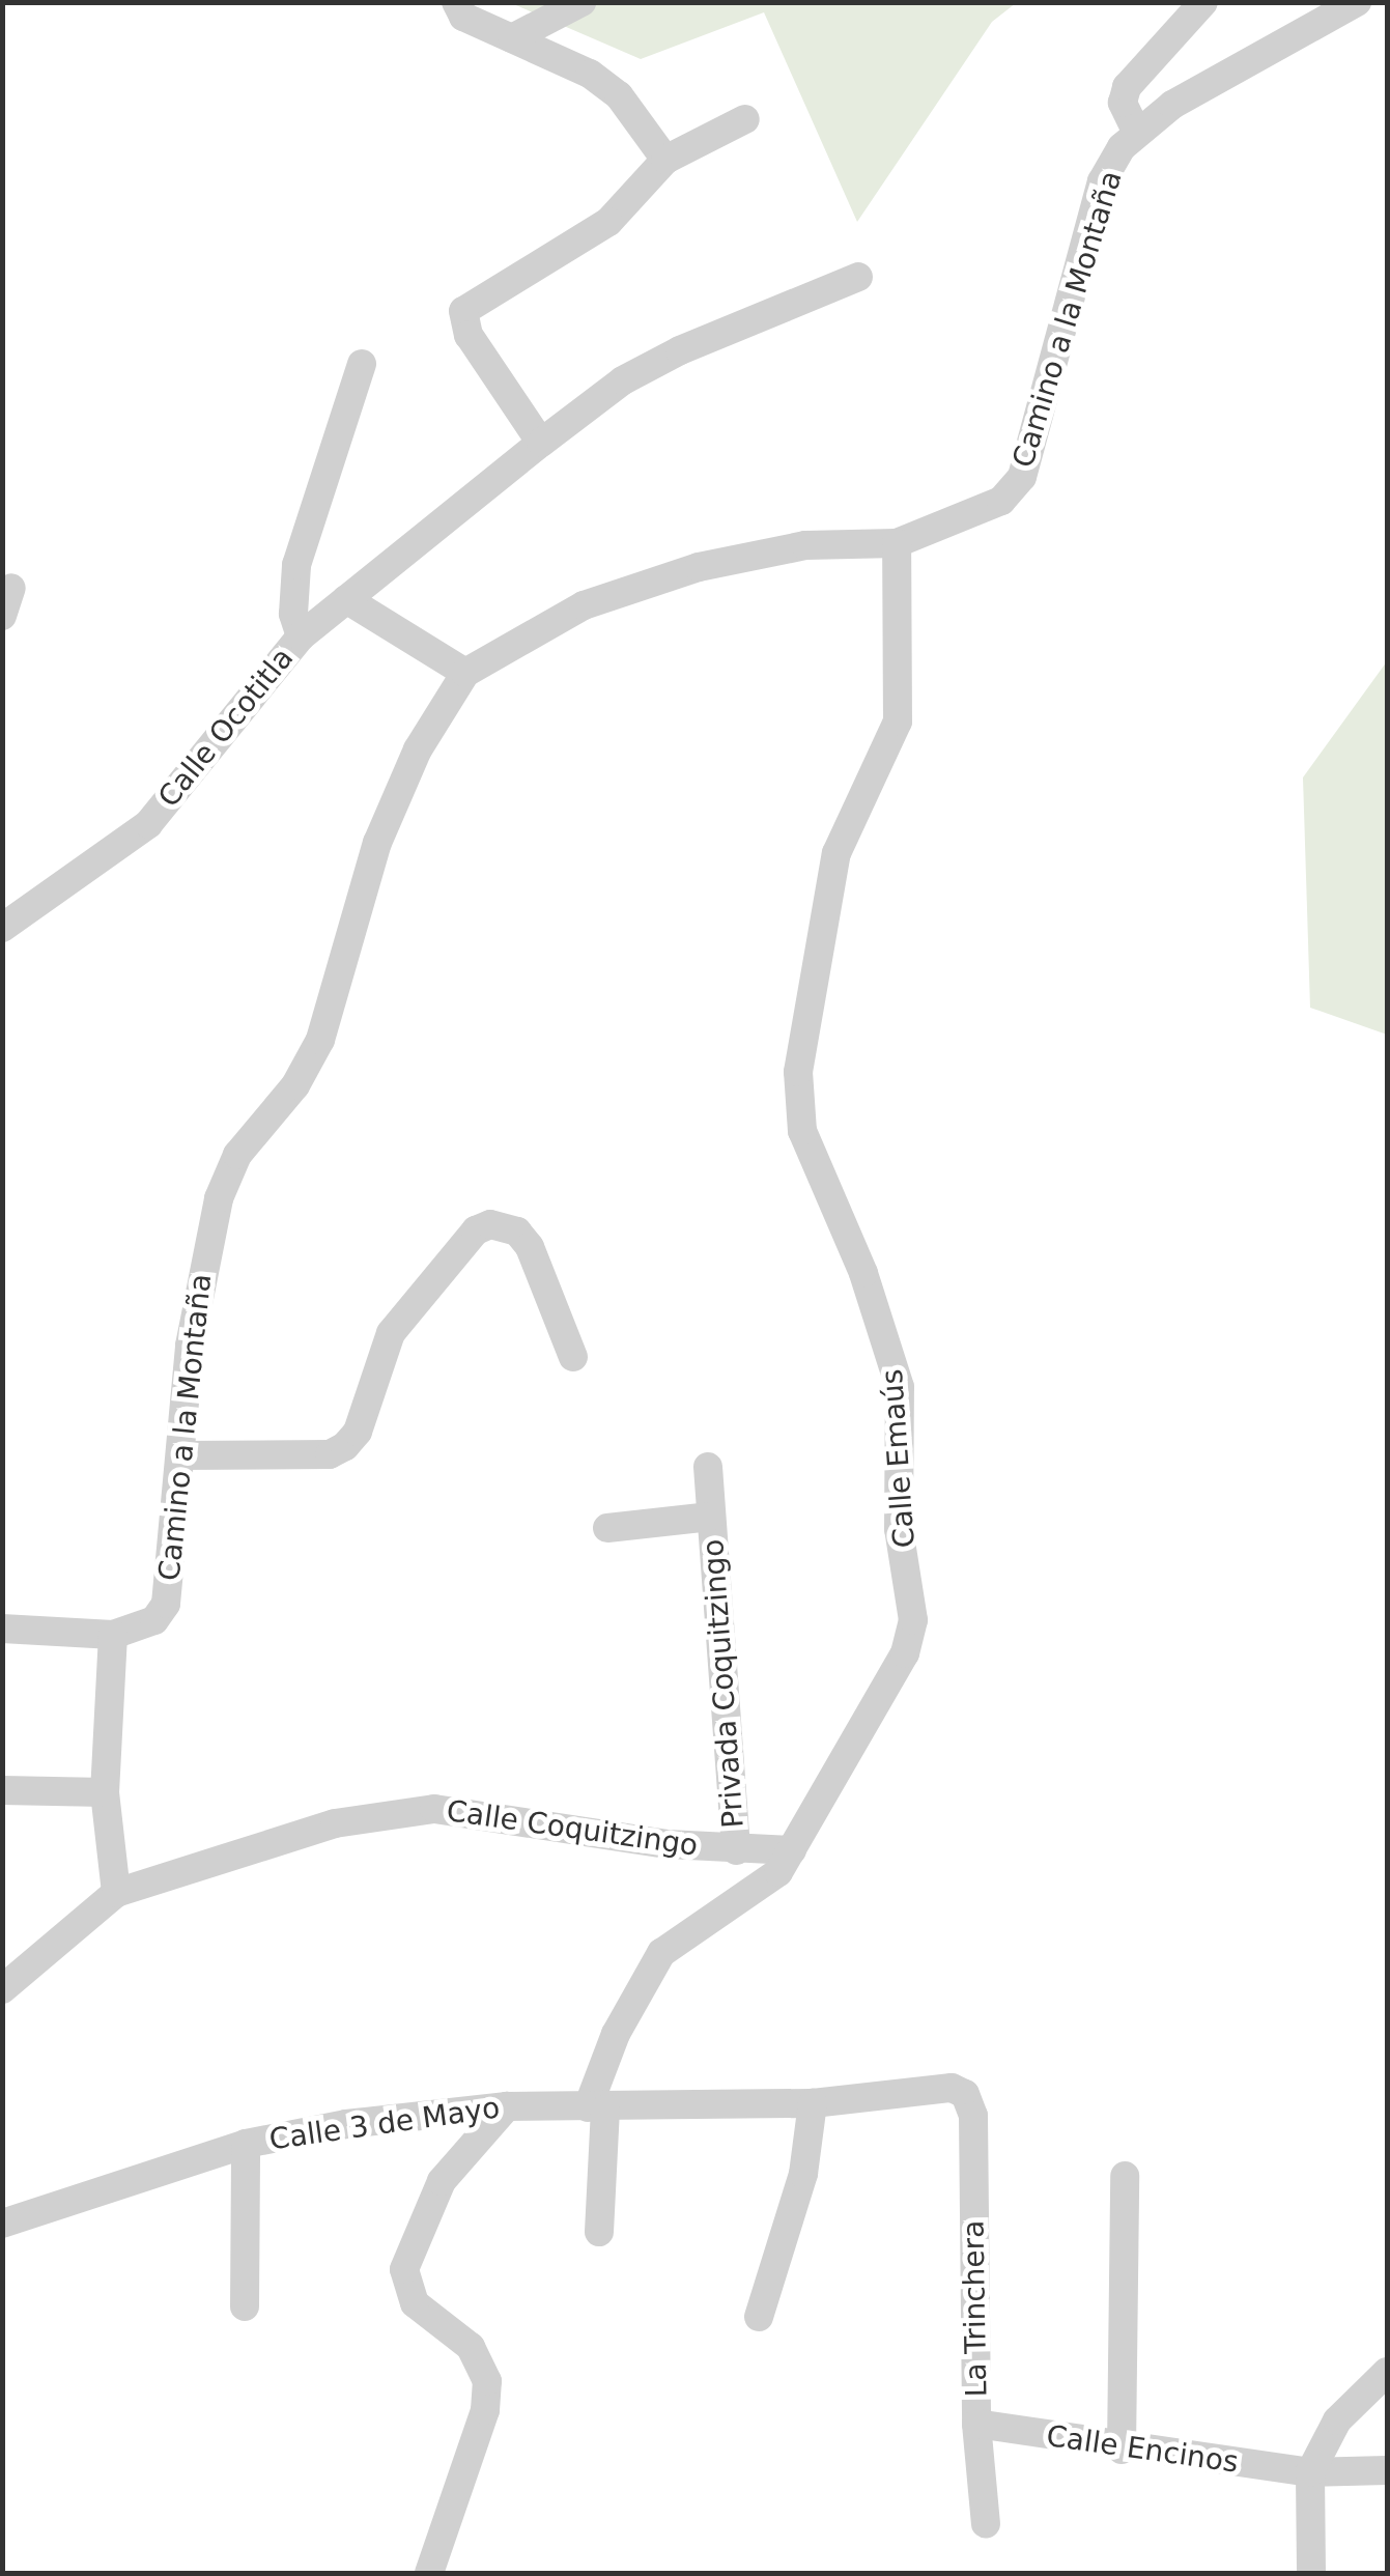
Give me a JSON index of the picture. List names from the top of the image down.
{
  "streets": {
    "street": [
      "Camino a la Montaña",
      "Calle Ocotitla",
      "Calle Emaús",
      "Privada Coquitzingo",
      "Calle Coquitzingo",
      "Calle 3 de Mayo",
      "La Trinchera",
      "Calle Encinos"
    ]
  },
  "crossings": [
    ["Camino a la Montaña", "Calle Emaús"],
    ["Calle Emaús", "Calle Coquitzingo"],
    ["Calle Emaús", "Calle 3 de Mayo"],
    ["Privada Coquitzingo", "Calle Coquitzingo"],
    ["Calle 3 de Mayo", "La Trinchera"],
    ["La Trinchera", "Calle Encinos"]
  ]
}
